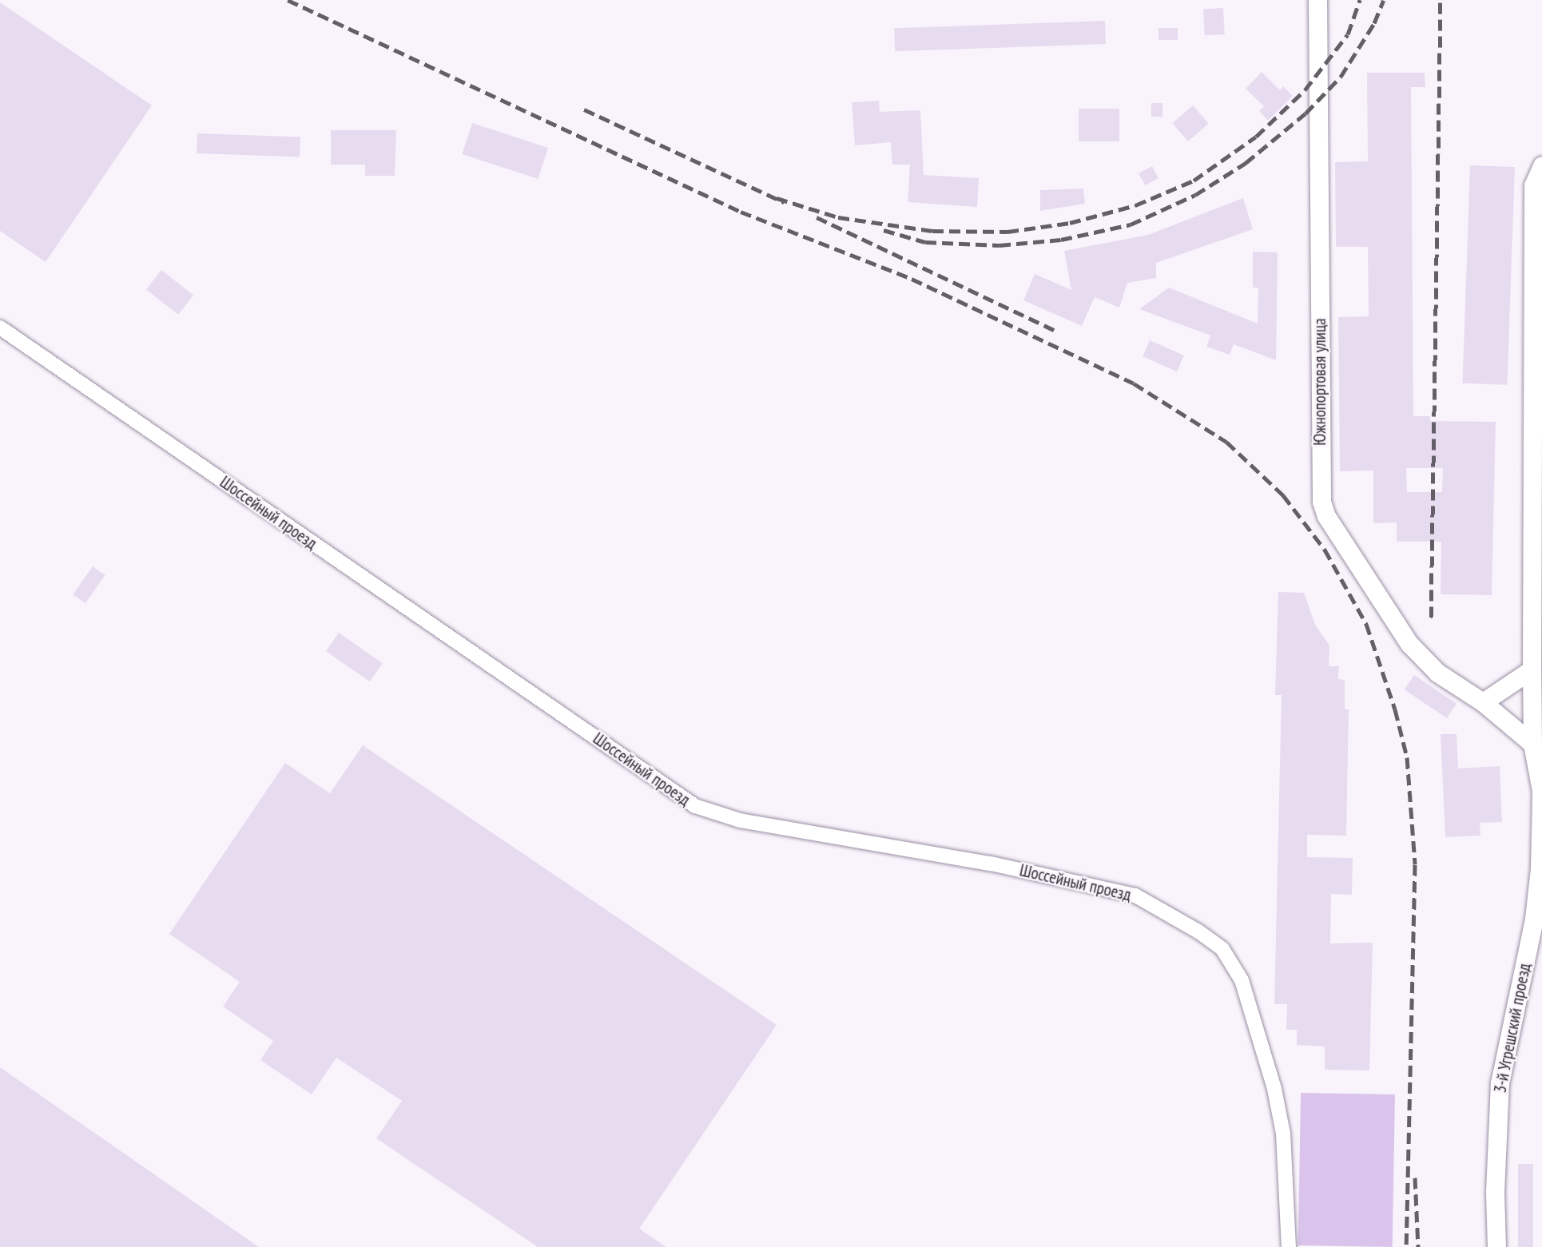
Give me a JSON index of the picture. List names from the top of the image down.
{
  "streets": {
    "street": ["Южнопортовая улица", "Шоссейный проезд", "3-й Угрешский проезд"]
  },
  "crossings": [
    ["Южнопортовая улица", "3-й Угрешский проезд"]
  ]
}
